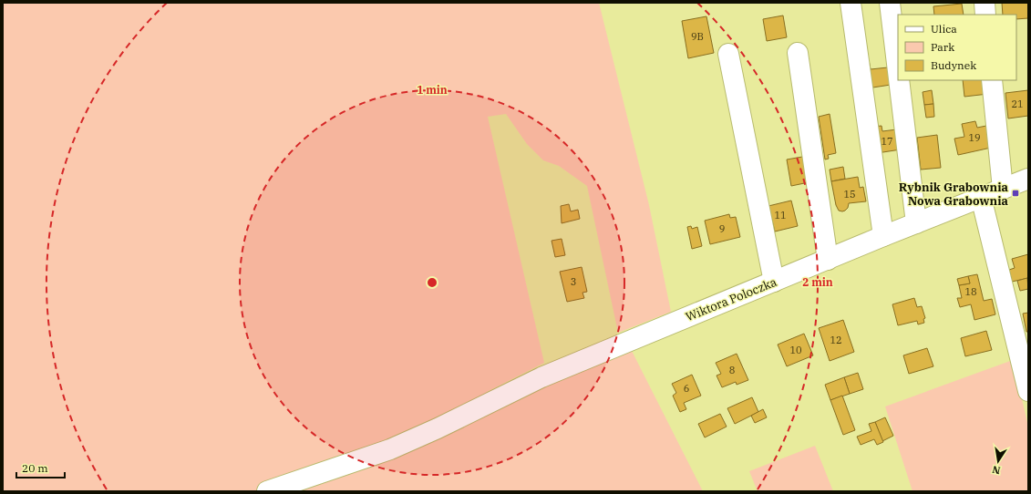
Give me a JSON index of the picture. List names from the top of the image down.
{
  "streets": {
    "street": ["Wiktora Poloczka"]
  },
  "places": {
    "transit": ["Rybnik Grabownia Nowa Grabownia"]
  },
  "house_numbers": [
    "9B",
    "21",
    "19",
    "17",
    "15",
    "11",
    "9",
    "3",
    "18",
    "12",
    "10",
    "8",
    "6"
  ],
  "legend": ["Ulica", "Park", "Budynek"],
  "scale_bar": "20 m",
  "north": "bottom",
  "rings": ["1 min", "2 min"]
}
